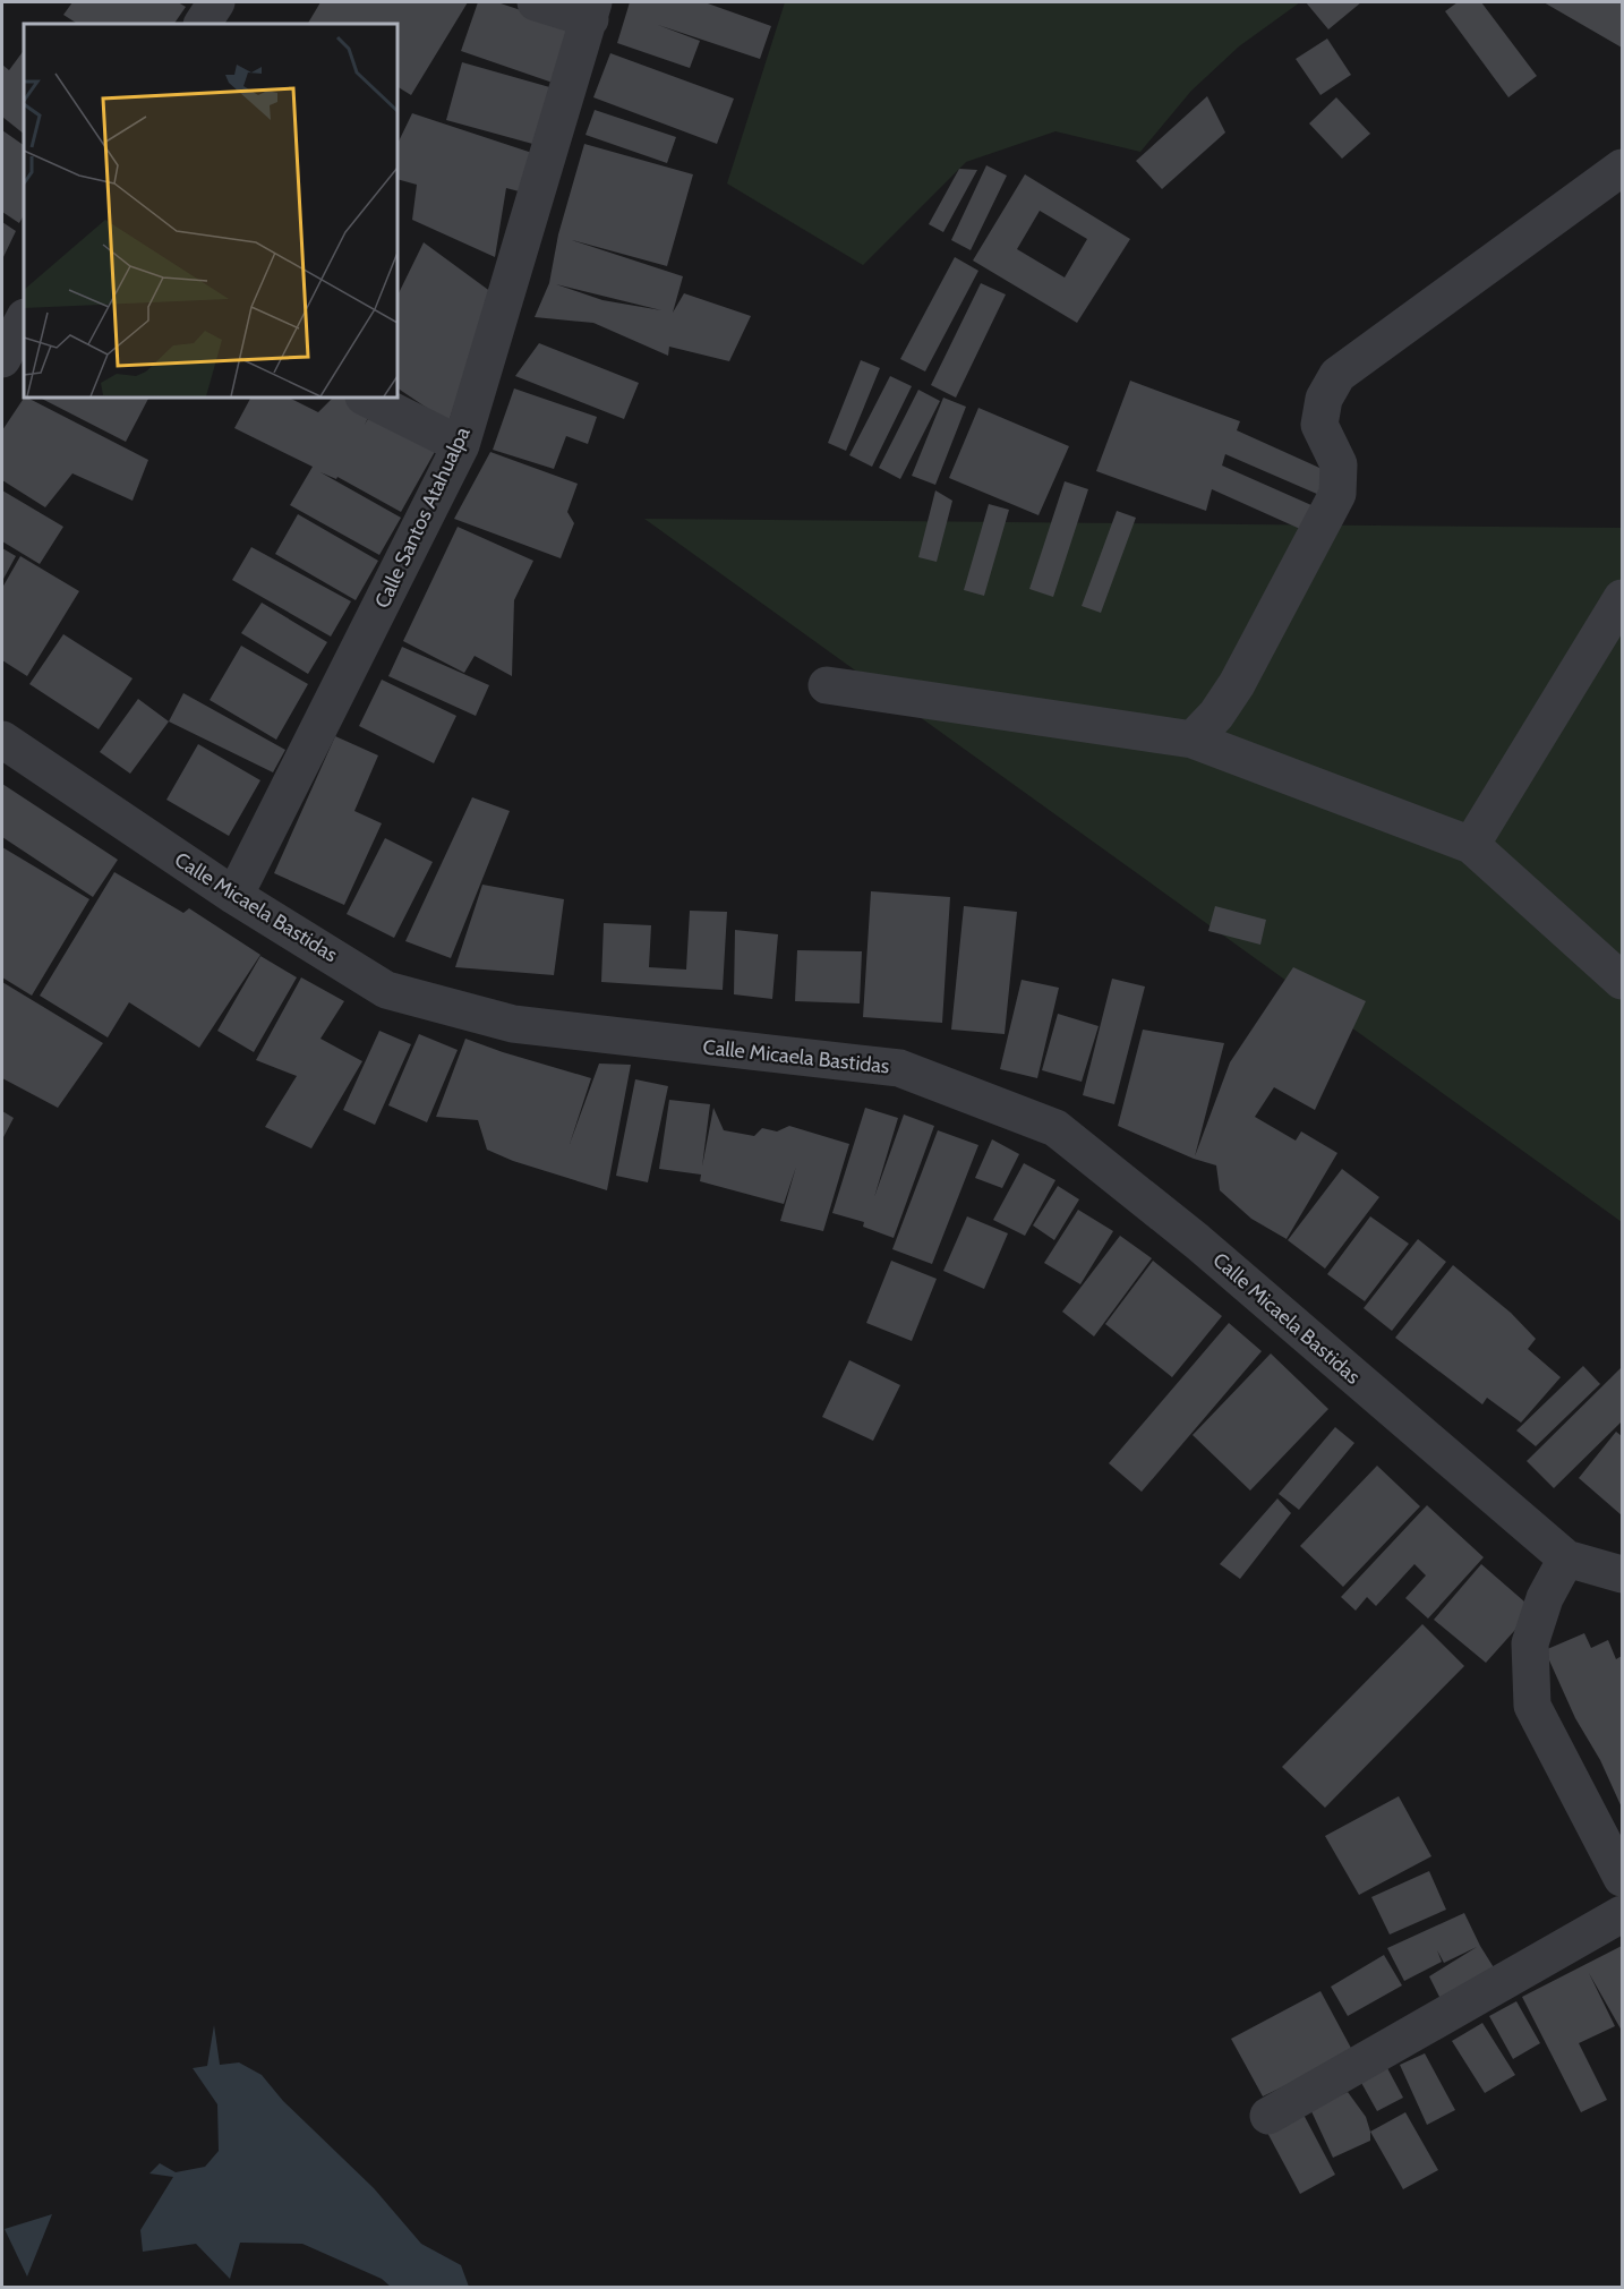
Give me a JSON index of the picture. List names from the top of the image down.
{
  "streets": {
    "street": ["Calle Santos Atahualpa", "Calle Micaela Bastidas"]
  },
  "crossings": [
    ["Calle Santos Atahualpa", "Calle Micaela Bastidas"]
  ]
}
